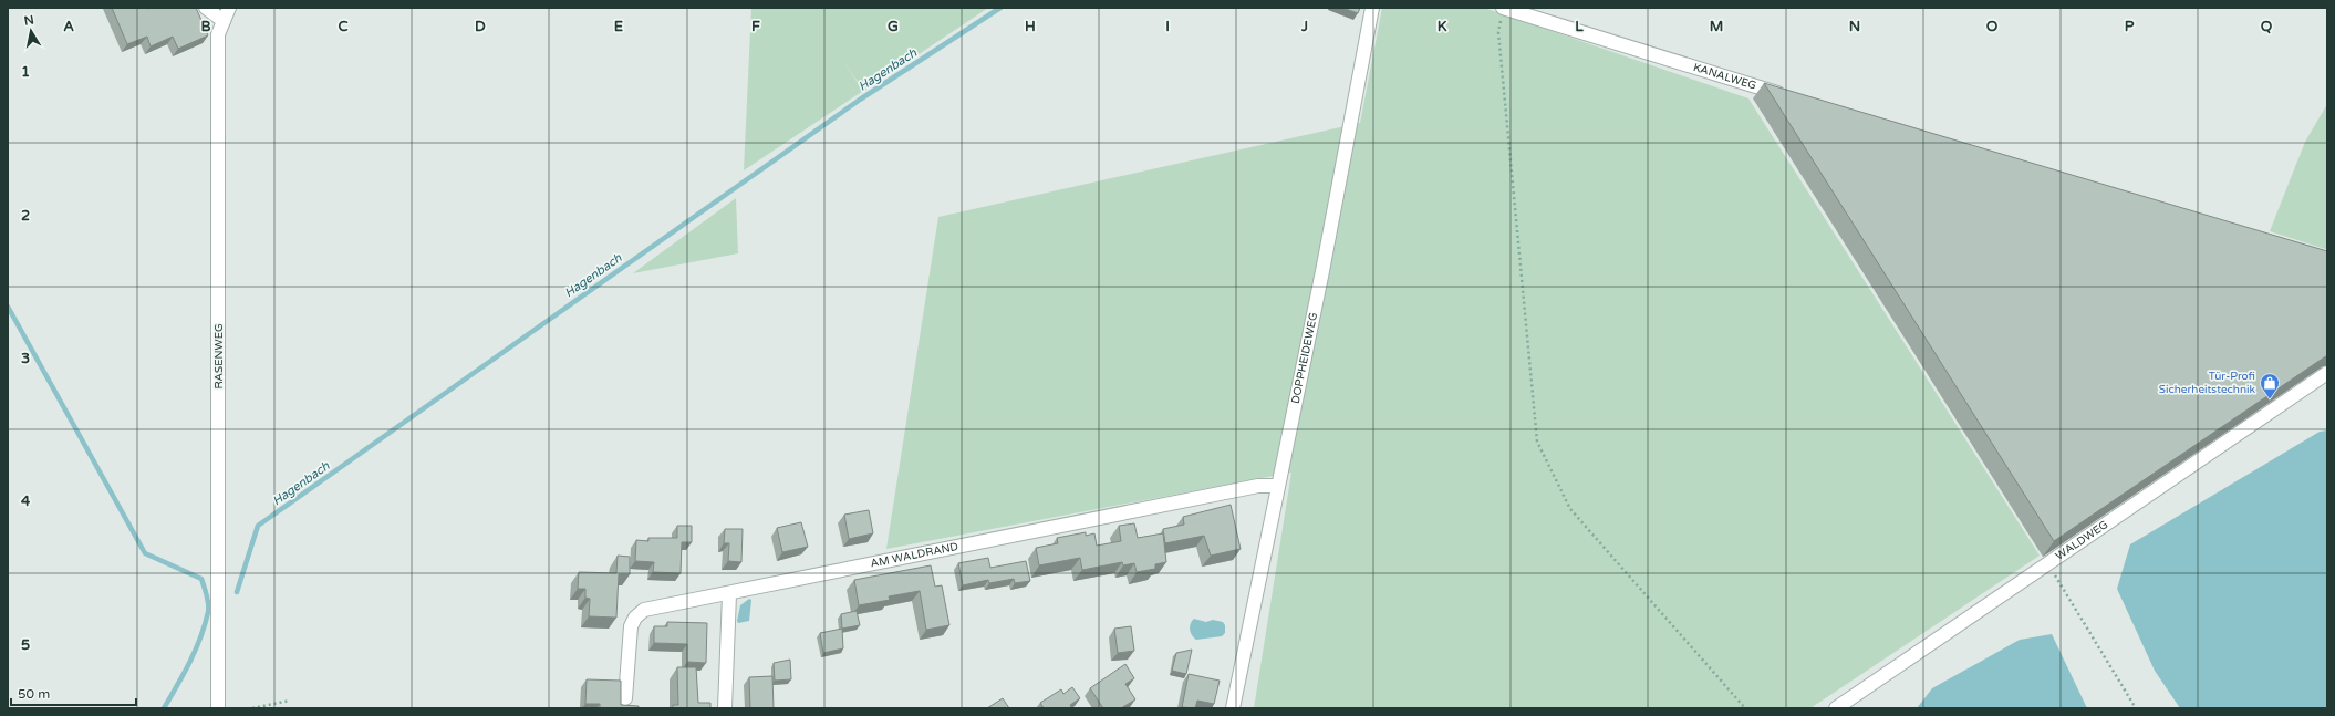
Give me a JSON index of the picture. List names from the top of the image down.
{
  "streets": {
    "street": [
      "KANALWEG",
      "RASENWEG",
      "DOPPHEIDEWEG",
      "WALDWEG",
      "AM WALDRAND"
    ]
  },
  "crossings": [
    ["DOPPHEIDEWEG", "AM WALDRAND"]
  ],
  "water": ["Hagenbach"],
  "places": {
    "shop": ["Tür-Profi Sicherheitstechnik"]
  },
  "scale_bar": "50 m",
  "north": "top",
  "grid": {
    "columns": [
      "A",
      "B",
      "C",
      "D",
      "E",
      "F",
      "G",
      "H",
      "I",
      "J",
      "K",
      "L",
      "M",
      "N",
      "O",
      "P",
      "Q"
    ],
    "rows": [
      "1",
      "2",
      "3",
      "4",
      "5"
    ]
  }
}
